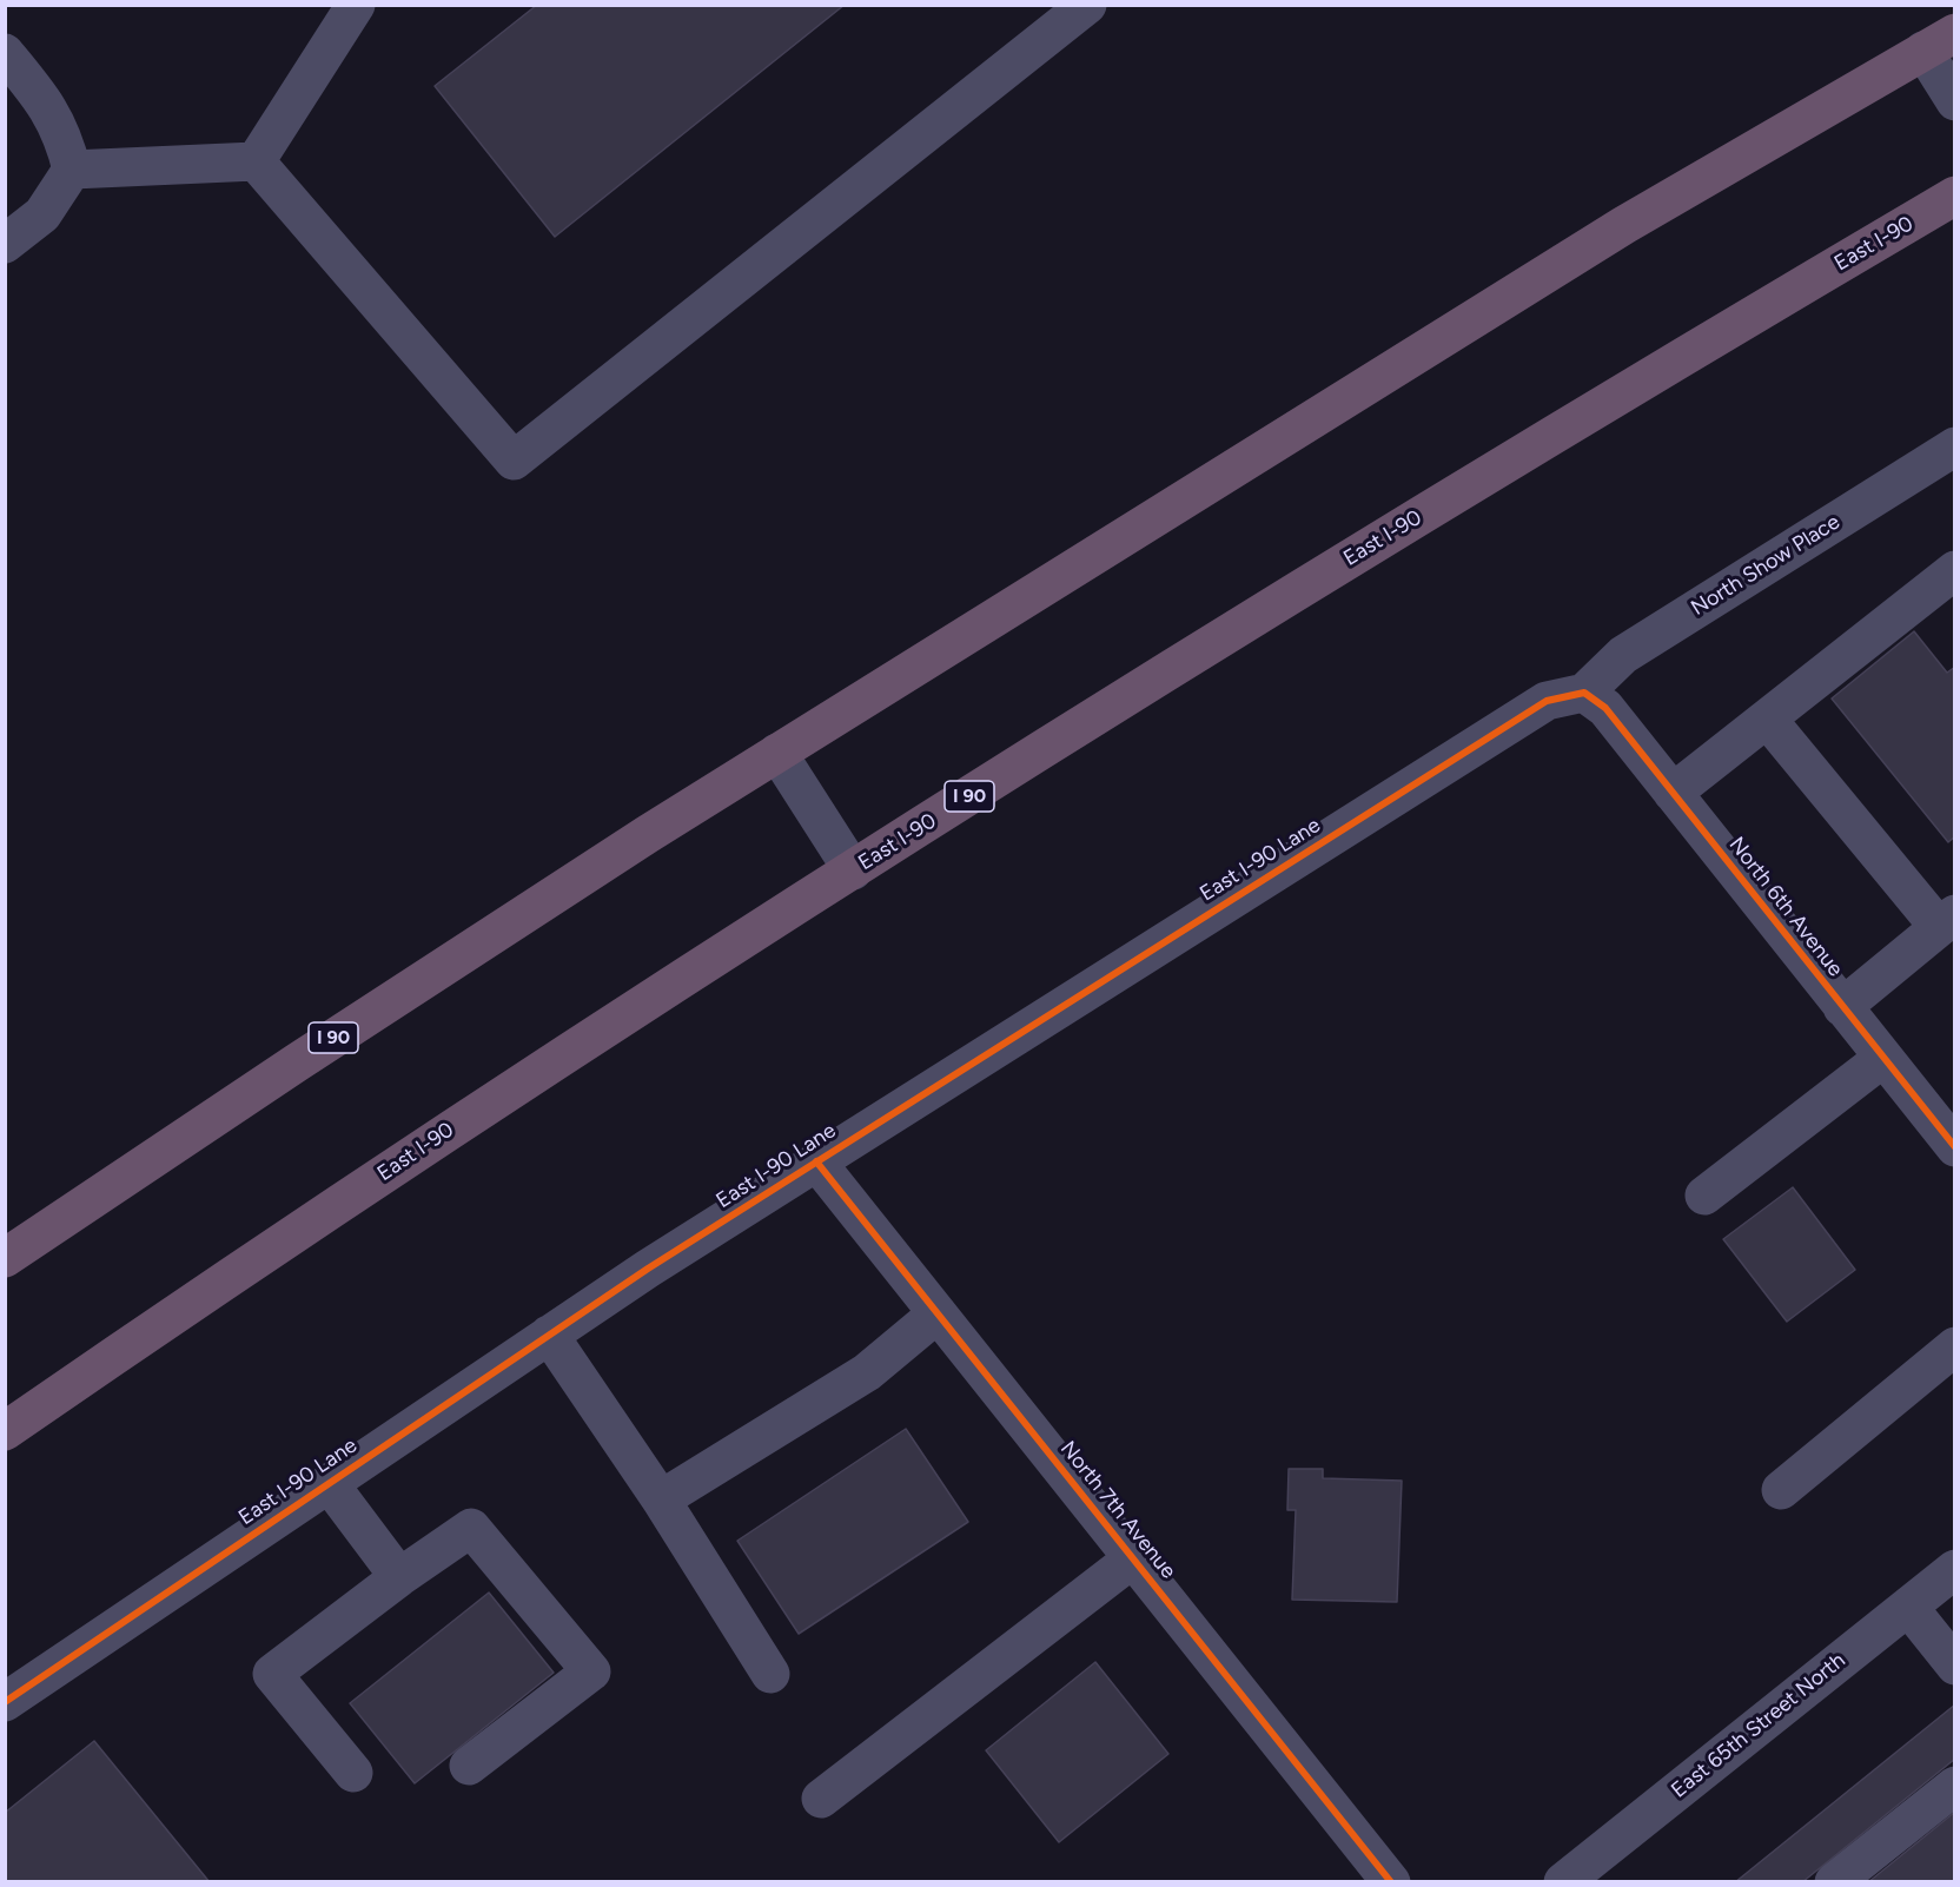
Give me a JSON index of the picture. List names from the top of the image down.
{
  "streets": {
    "highway": ["East I-90", "I 90"],
    "street": [
      "North Show Place",
      "East I-90 Lane",
      "North 6th Avenue",
      "North 7th Avenue",
      "East 65th Street North"
    ]
  },
  "crossings": [
    ["North Show Place", "East I-90 Lane"],
    ["North Show Place", "North 6th Avenue"],
    ["East I-90 Lane", "North 6th Avenue"],
    ["East I-90 Lane", "North 7th Avenue"]
  ]
}
